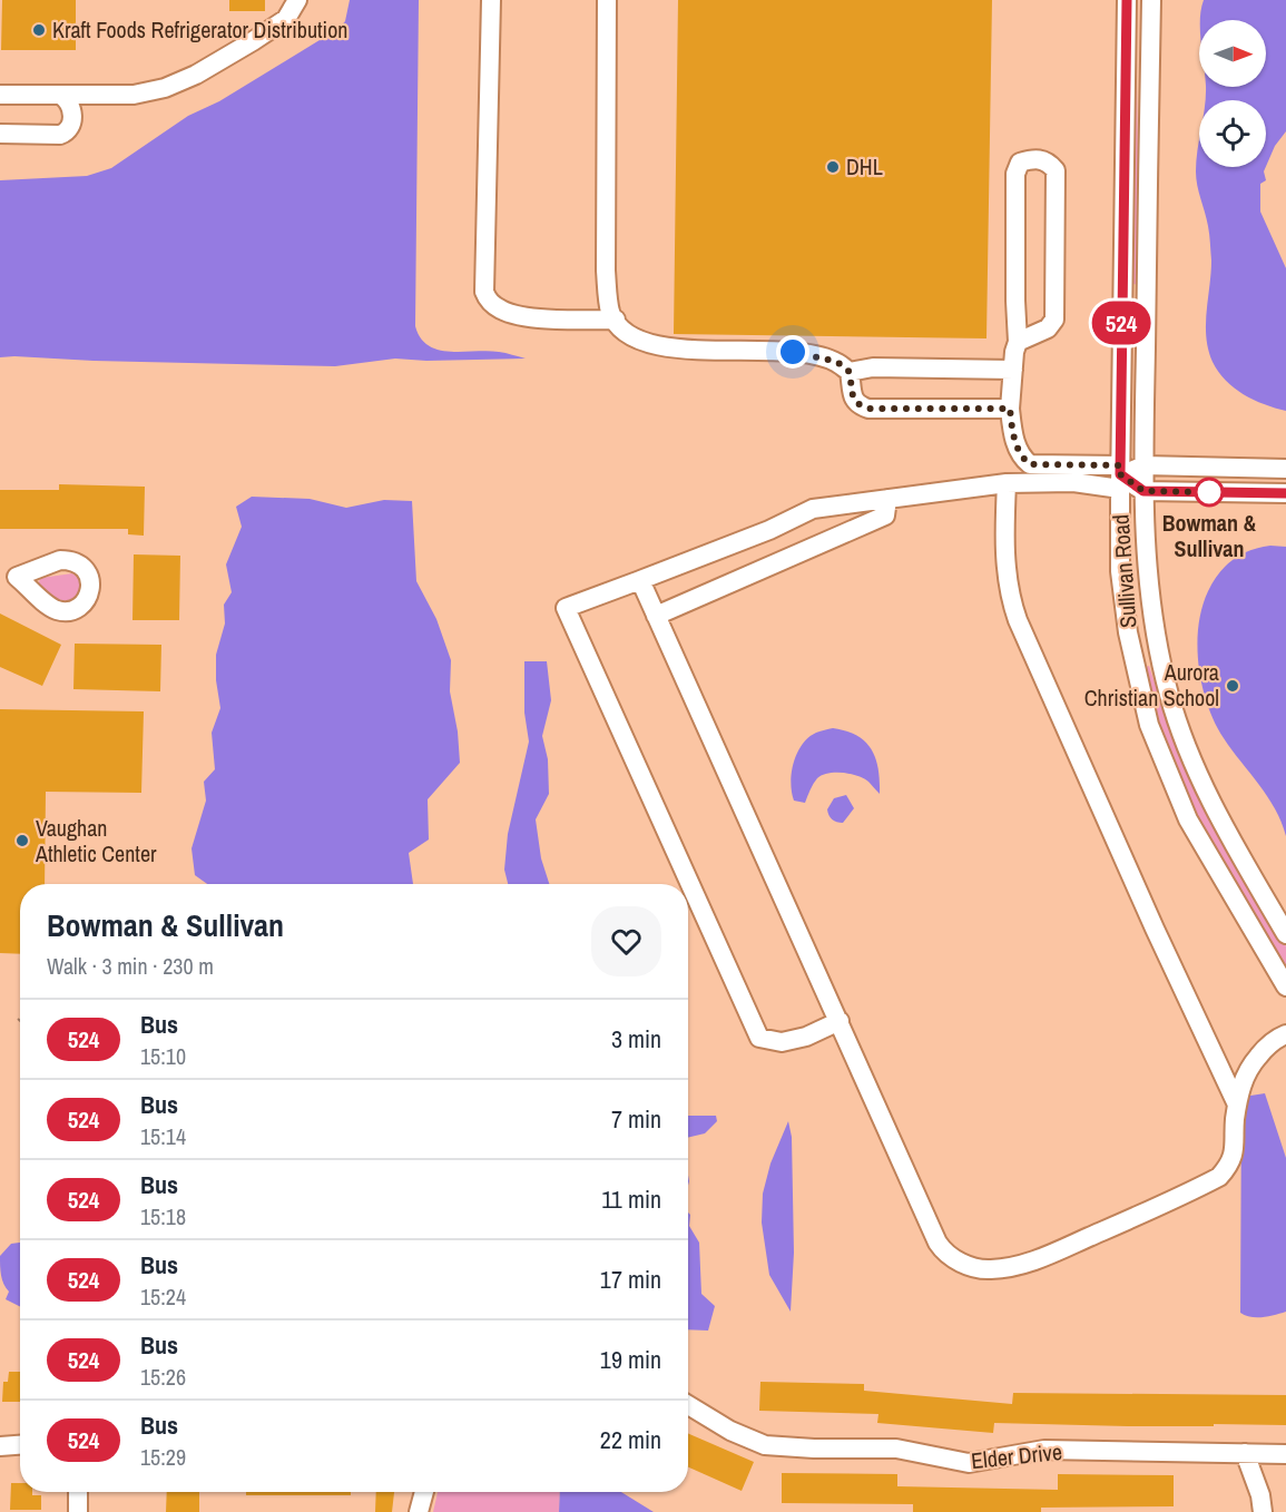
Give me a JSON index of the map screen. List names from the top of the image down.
{
  "streets": {
    "street": ["Sullivan Road", "Elder Drive"]
  },
  "places": [
    "Kraft Foods Refrigerator Distribution",
    "DHL",
    "Bowman & Sullivan",
    "Aurora Christian School",
    "Vaughan Athletic Center"
  ],
  "lines": ["bus line 524"],
  "north": "right",
  "page": {
    "on_map": "524",
    "heading": ["Bowman & Sullivan", "Walk · 3 min · 230 m"],
    "list": [
      {
        "mark": "524",
        "name": "Bus",
        "note": "15:10",
        "value": "3 min"
      },
      {
        "mark": "524",
        "name": "Bus",
        "note": "15:14",
        "value": "7 min"
      },
      {
        "mark": "524",
        "name": "Bus",
        "note": "15:18",
        "value": "11 min"
      },
      {
        "mark": "524",
        "name": "Bus",
        "note": "15:24",
        "value": "17 min"
      },
      {
        "mark": "524",
        "name": "Bus",
        "note": "15:26",
        "value": "19 min"
      },
      {
        "mark": "524",
        "name": "Bus",
        "note": "15:29",
        "value": "22 min"
      }
    ]
  }
}
